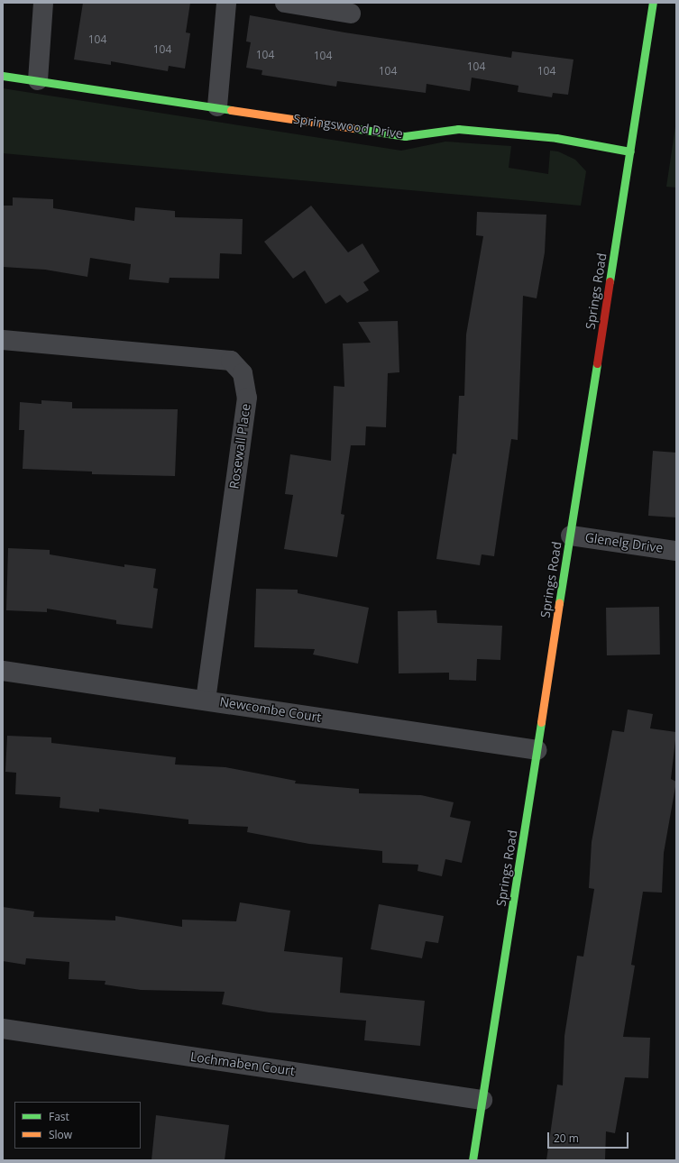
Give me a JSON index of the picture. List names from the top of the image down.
{
  "streets": {
    "main road": ["Springswood Drive", "Springs Road"],
    "street": [
      "Rosewall Place",
      "Glenelg Drive",
      "Newcombe Court",
      "Lochmaben Court"
    ]
  },
  "crossings": [
    ["Springswood Drive", "Springs Road"],
    ["Springs Road", "Glenelg Drive"],
    ["Springs Road", "Newcombe Court"],
    ["Springs Road", "Lochmaben Court"],
    ["Rosewall Place", "Newcombe Court"]
  ],
  "house_numbers": [
    "104",
    "104",
    "104",
    "104",
    "104",
    "104",
    "104"
  ],
  "legend": ["Fast", "Slow"],
  "scale_bar": "20 m"
}
